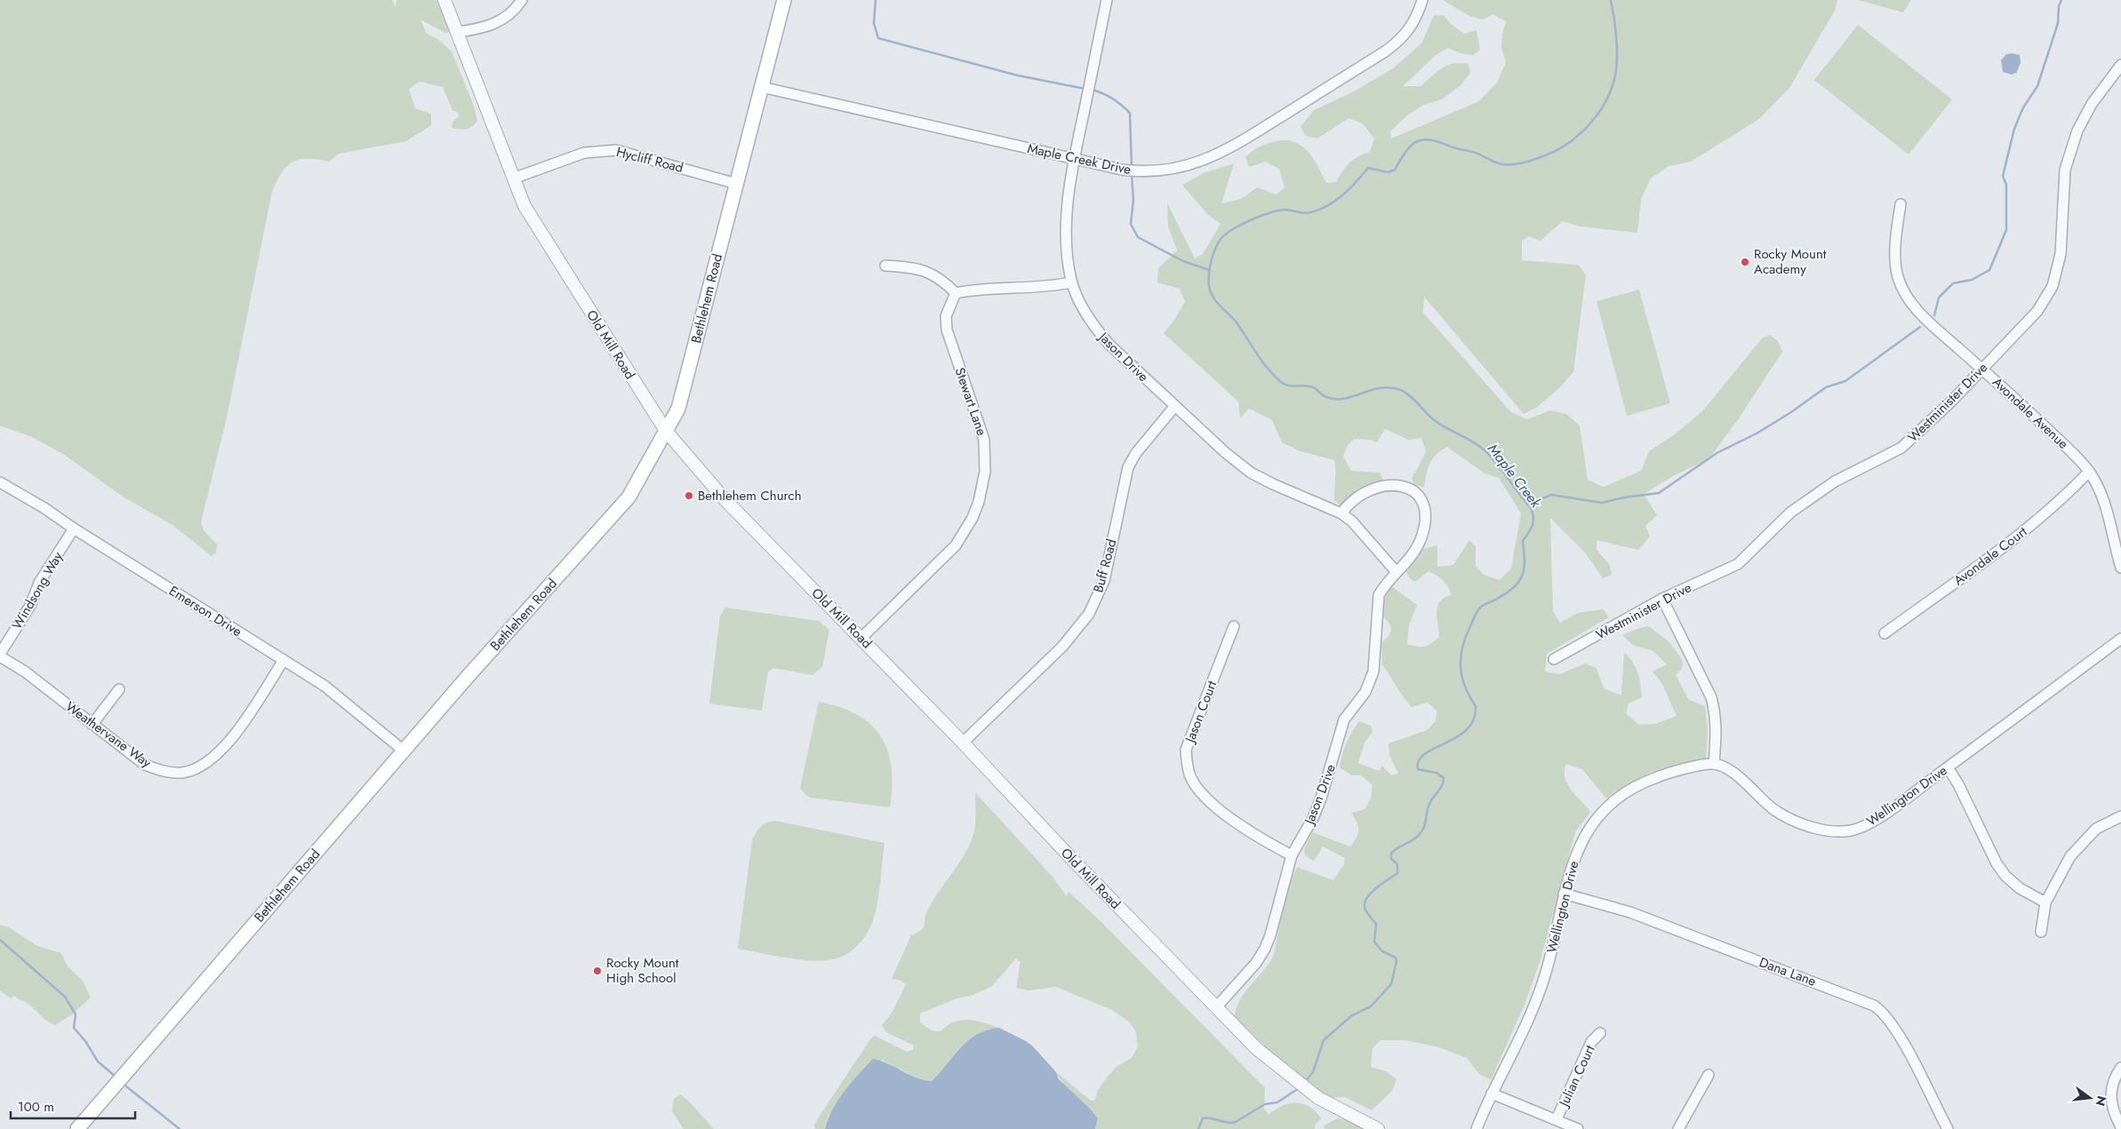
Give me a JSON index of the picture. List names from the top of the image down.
{
  "streets": {
    "main road": ["Bethlehem Road"],
    "street": [
      "Maple Creek Drive",
      "Hycliff Road",
      "Old Mill Road",
      "Jason Drive",
      "Stewart Lane",
      "Westminister Drive",
      "Avondale Avenue",
      "Avondale Court",
      "Buff Road",
      "Windsong Way",
      "Emerson Drive",
      "Jason Court",
      "Weathervane Way",
      "Wellington Drive",
      "Dana Lane",
      "Julian Court"
    ]
  },
  "crossings": [
    ["Maple Creek Drive", "Bethlehem Road"],
    ["Maple Creek Drive", "Jason Drive"],
    ["Hycliff Road", "Bethlehem Road"],
    ["Hycliff Road", "Old Mill Road"],
    ["Bethlehem Road", "Old Mill Road"],
    ["Bethlehem Road", "Emerson Drive"],
    ["Old Mill Road", "Jason Drive"],
    ["Old Mill Road", "Stewart Lane"],
    ["Old Mill Road", "Buff Road"],
    ["Jason Drive", "Buff Road"],
    ["Jason Drive", "Jason Court"],
    ["Westminister Drive", "Avondale Avenue"],
    ["Avondale Avenue", "Avondale Court"],
    ["Windsong Way", "Emerson Drive"],
    ["Windsong Way", "Weathervane Way"],
    ["Emerson Drive", "Weathervane Way"],
    ["Wellington Drive", "Dana Lane"]
  ],
  "water": ["Maple Creek"],
  "places": ["Rocky Mount Academy", "Bethlehem Church", "Rocky Mount High School"],
  "scale_bar": "100 m",
  "north": "right"
}
